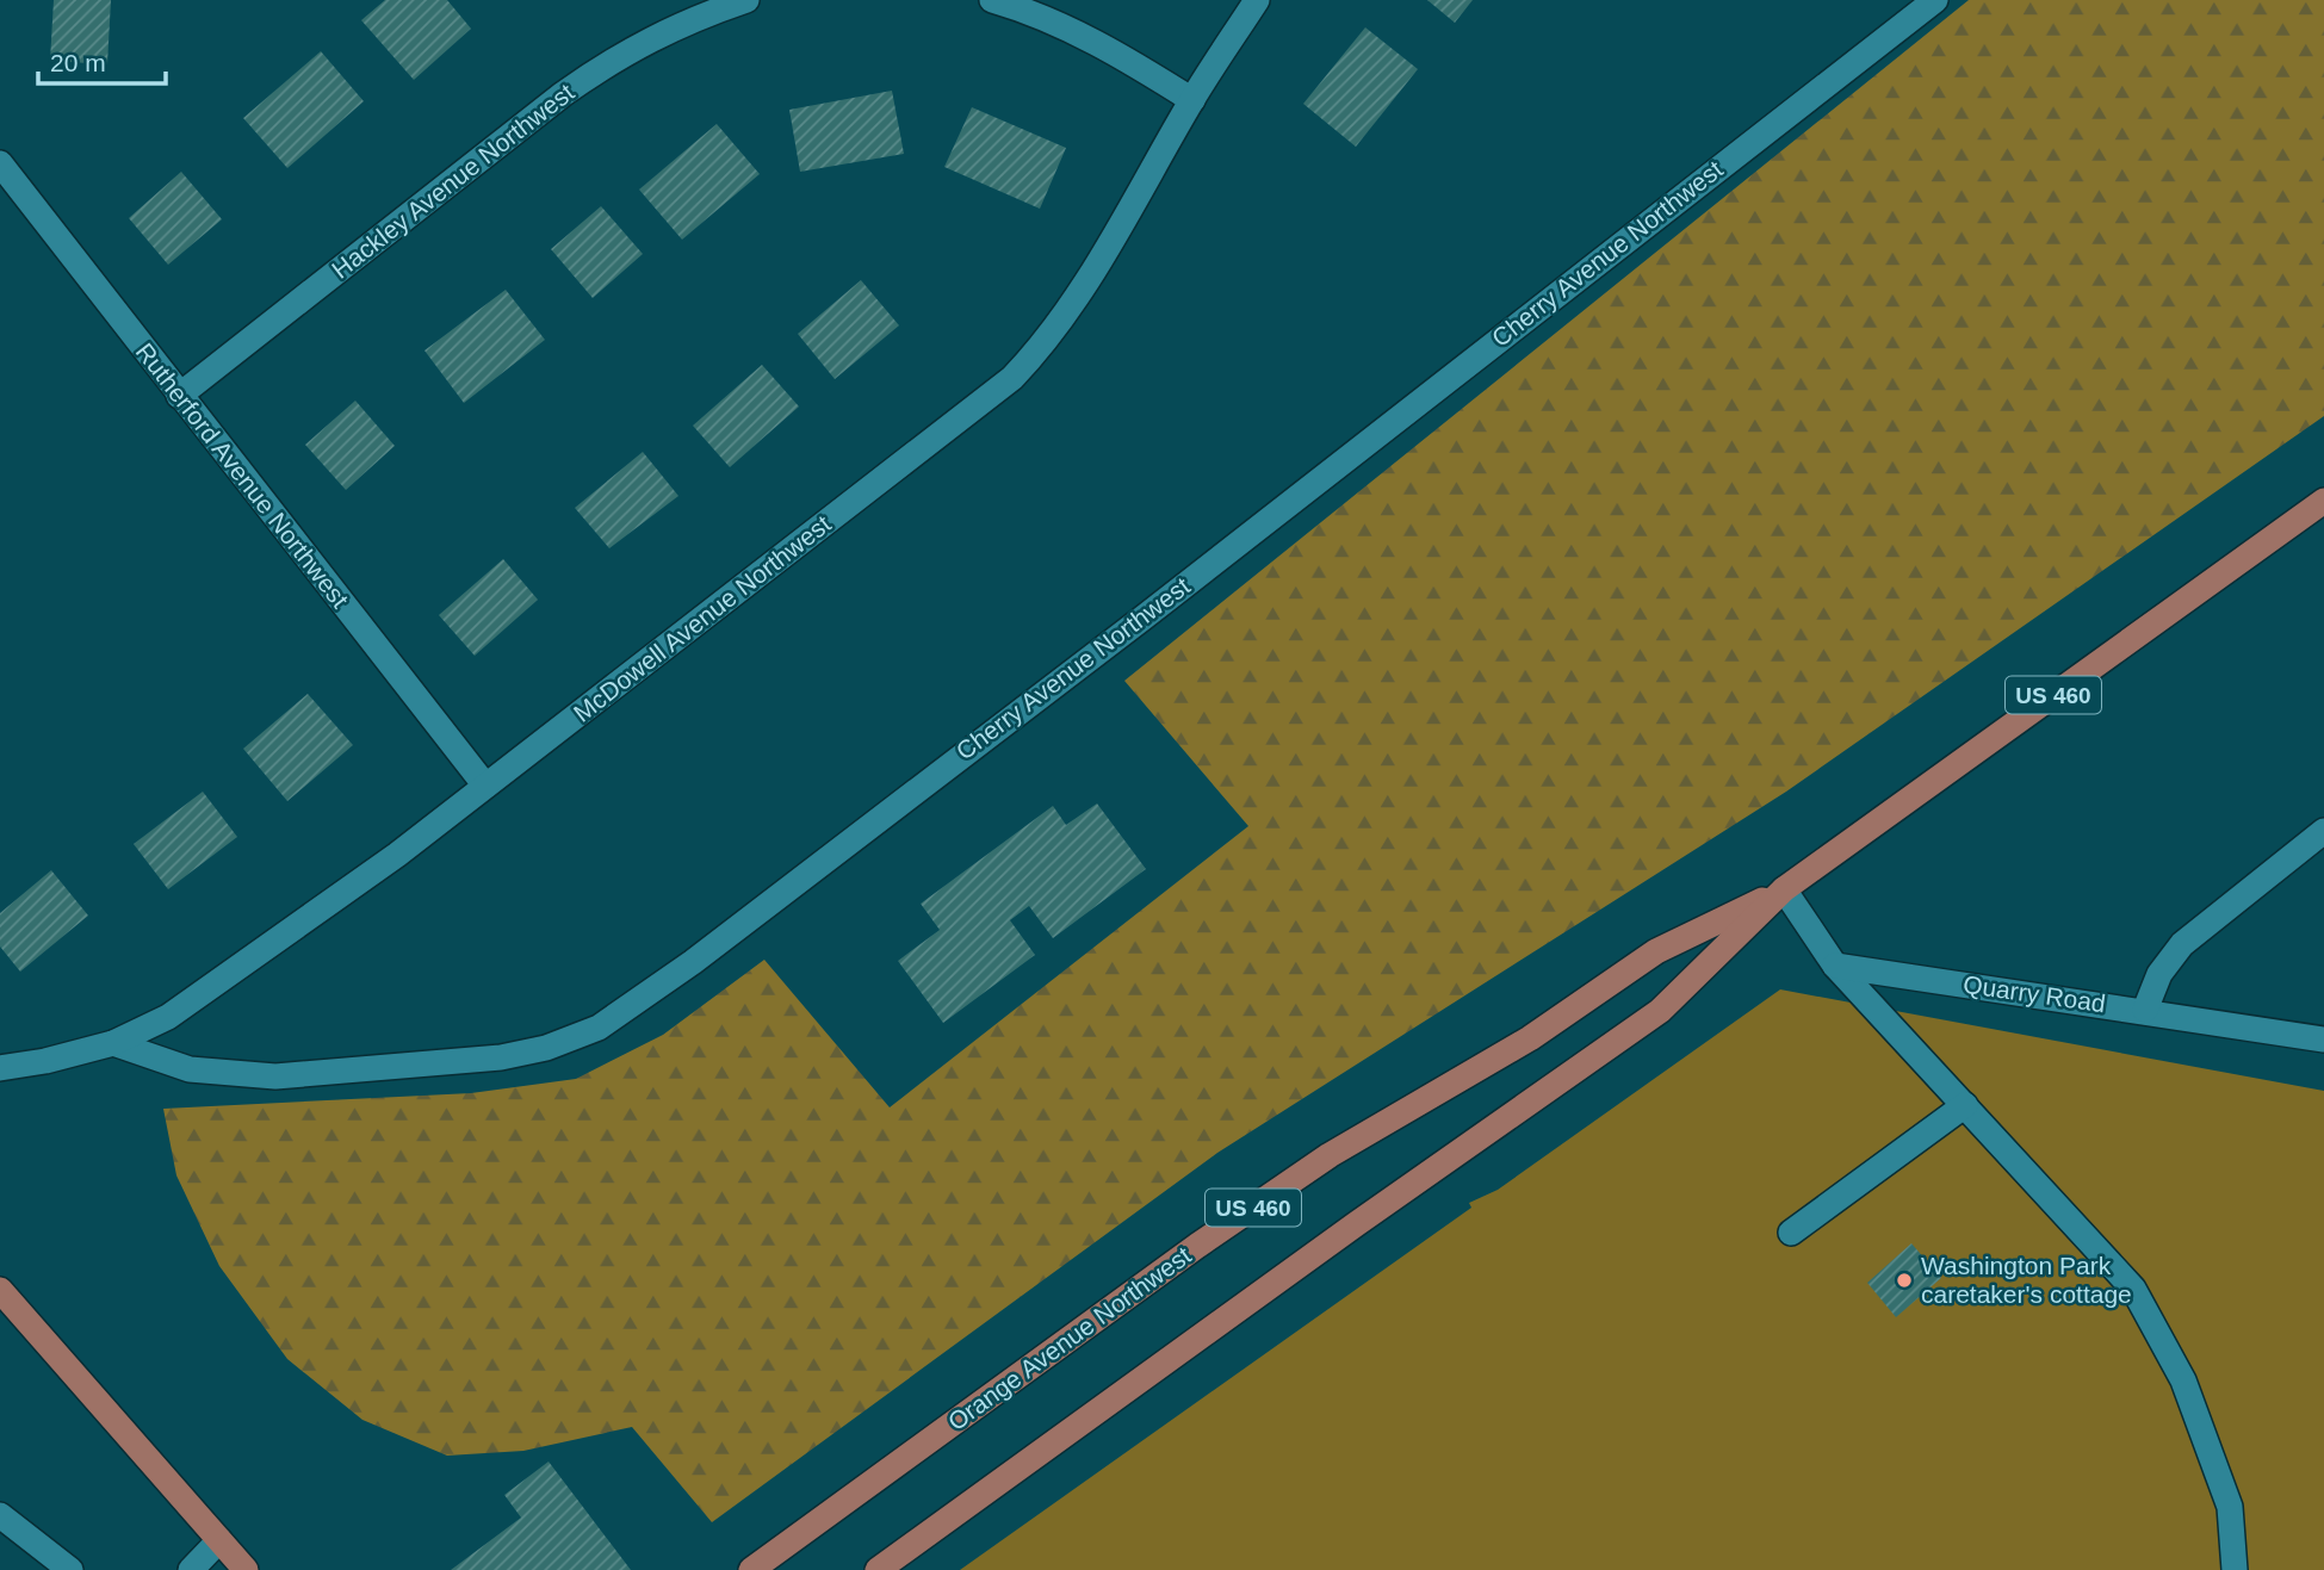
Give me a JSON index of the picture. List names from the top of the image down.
{
  "streets": {
    "main road": ["US 460", "Orange Avenue Northwest"],
    "street": [
      "Hackley Avenue Northwest",
      "Cherry Avenue Northwest",
      "Rutherford Avenue Northwest",
      "McDowell Avenue Northwest",
      "Quarry Road"
    ]
  },
  "crossings": [
    ["Hackley Avenue Northwest", "Rutherford Avenue Northwest"],
    ["Cherry Avenue Northwest", "McDowell Avenue Northwest"],
    ["Rutherford Avenue Northwest", "McDowell Avenue Northwest"]
  ],
  "places": ["Washington Park caretaker's cottage"],
  "scale_bar": "20 m"
}
